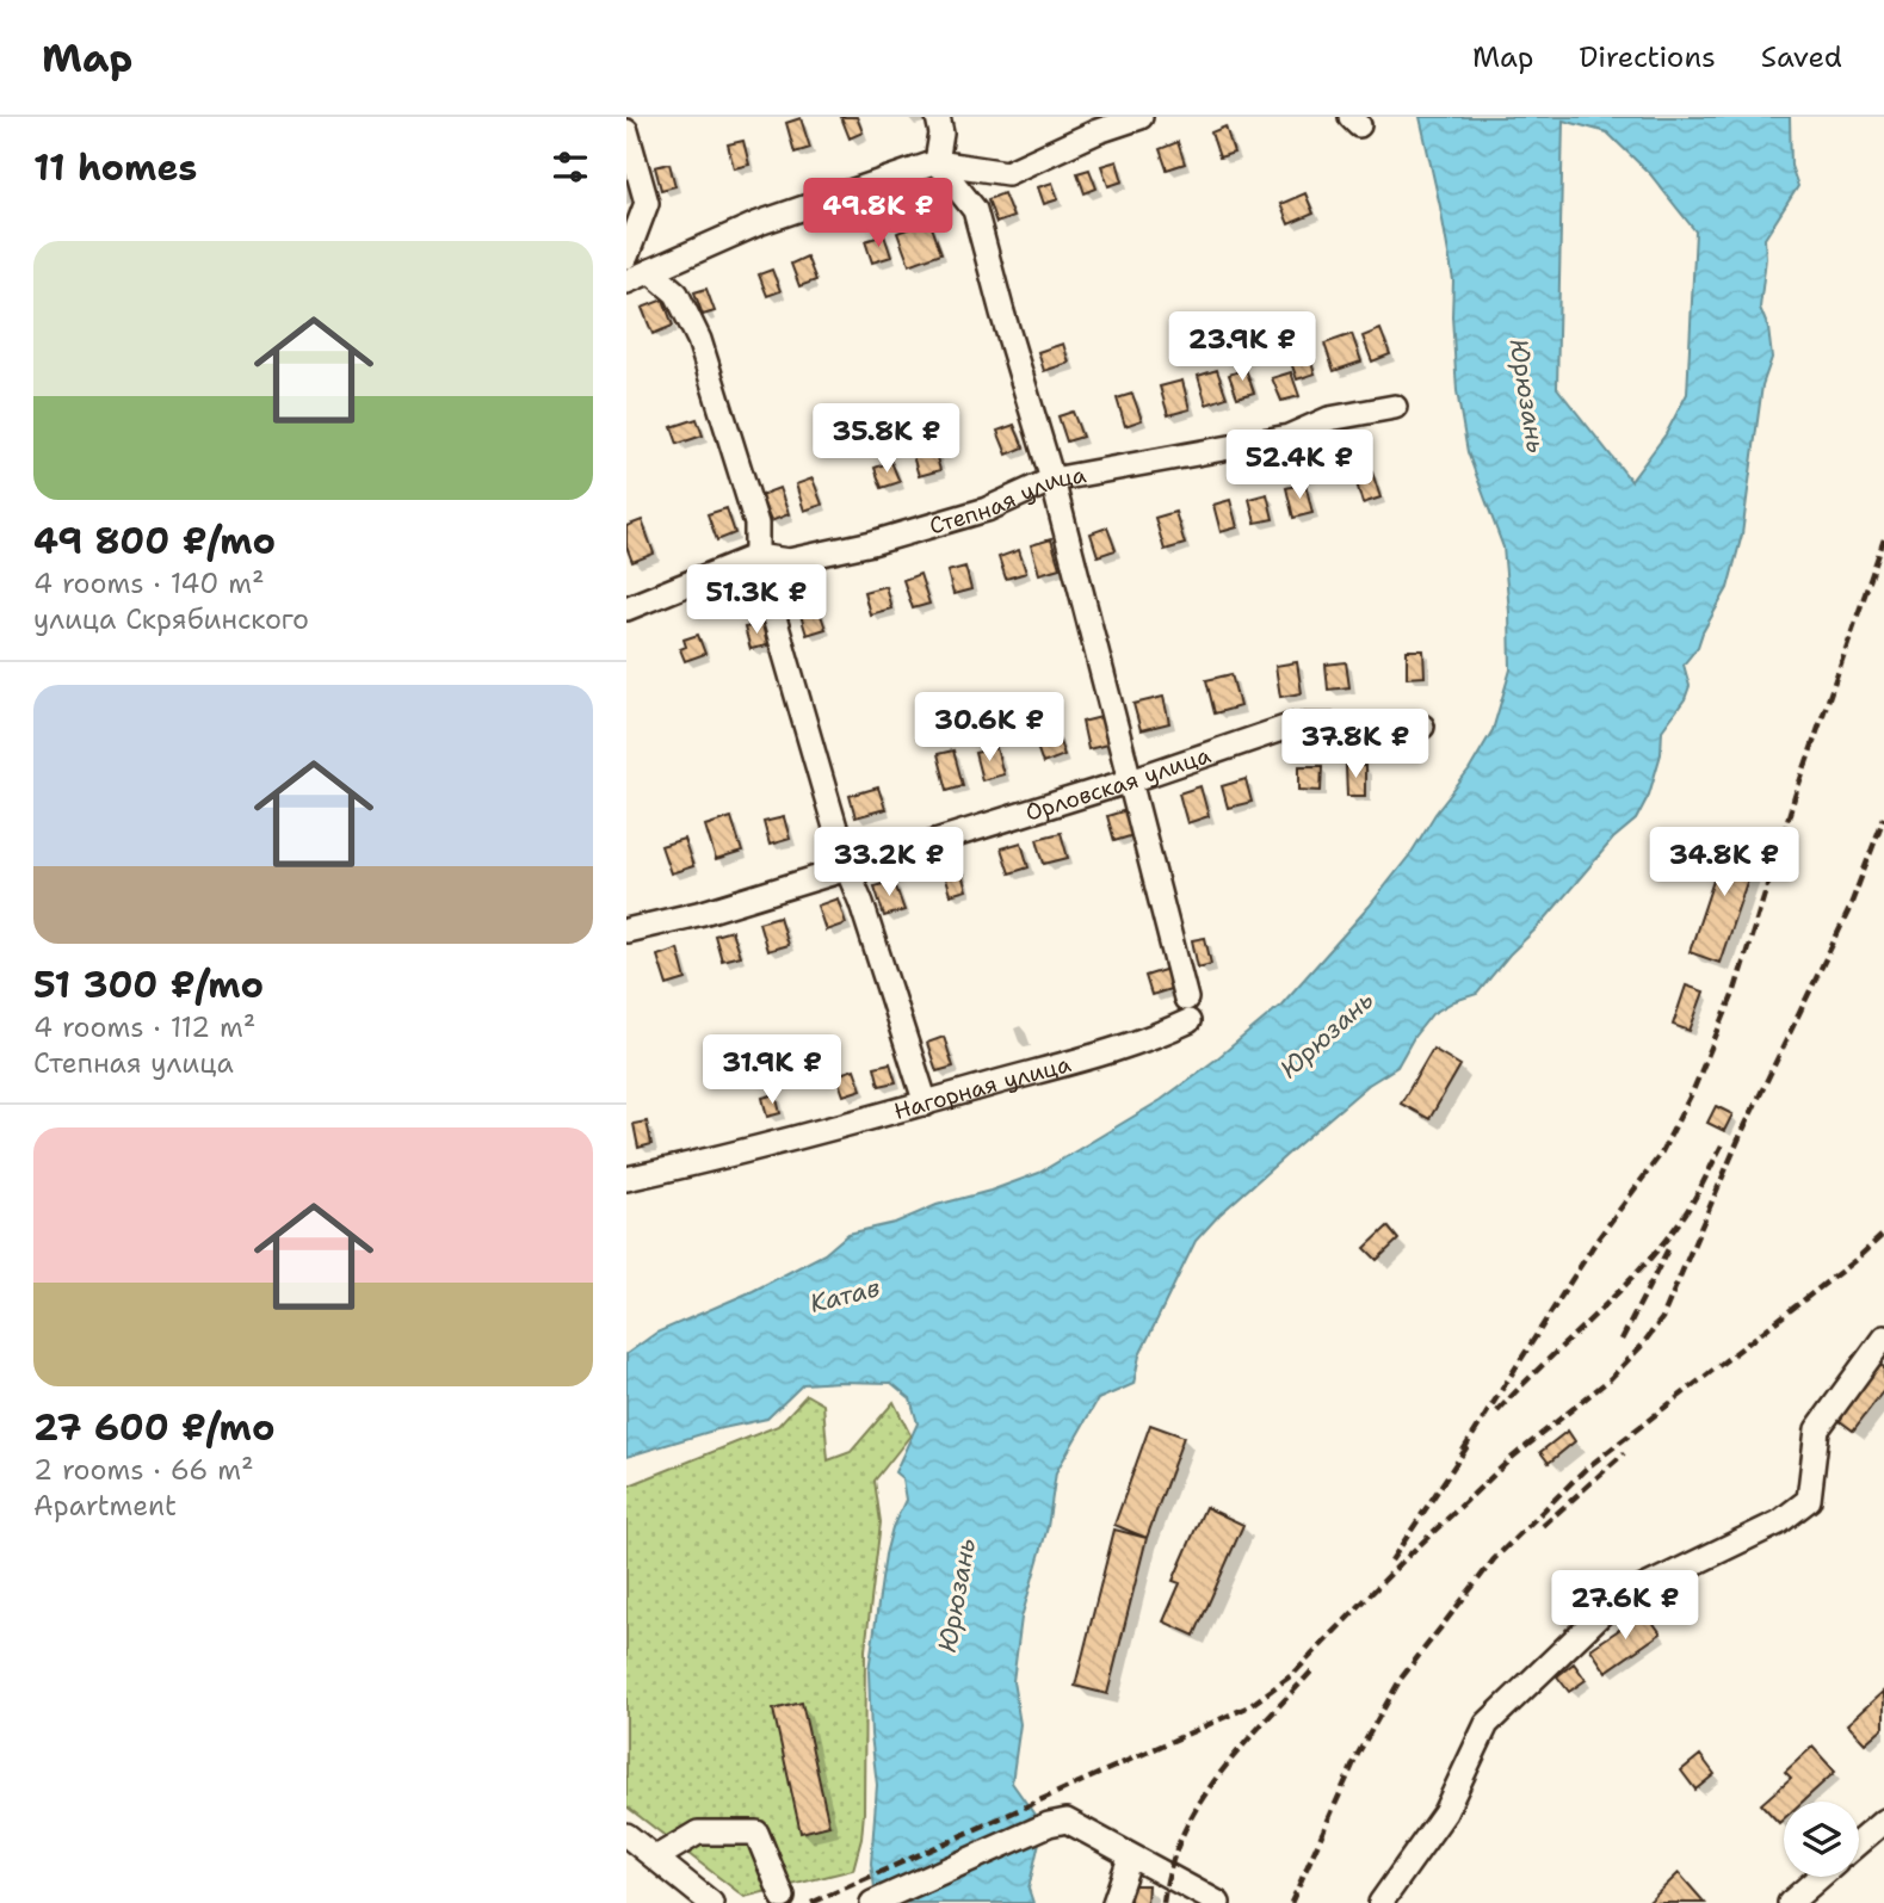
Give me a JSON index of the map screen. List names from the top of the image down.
{
  "streets": {
    "street": ["Степная улица", "Орловская улица", "Нагорная улица"]
  },
  "crossings": [
    ["Орловская улица", "Нагорная улица"]
  ],
  "water": ["Юрюзань", "Катав"],
  "page": {
    "header": "Map",
    "nav": ["Map", "Directions", "Saved"],
    "heading": "11 homes",
    "price": [
      "49.8K ₽",
      "23.9K ₽",
      "35.8K ₽",
      "52.4K ₽",
      "51.3K ₽",
      "30.6K ₽",
      "37.8K ₽",
      "33.2K ₽",
      "34.8K ₽",
      "31.9K ₽",
      "27.6K ₽"
    ],
    "list": [
      {
        "name": "49 800 ₽/mo",
        "note": "4 rooms · 140 m² · улица Скрябинского"
      },
      {
        "name": "51 300 ₽/mo",
        "note": "4 rooms · 112 m² · Степная улица"
      },
      {
        "name": "27 600 ₽/mo",
        "note": "2 rooms · 66 m² · Apartment"
      }
    ]
  }
}
